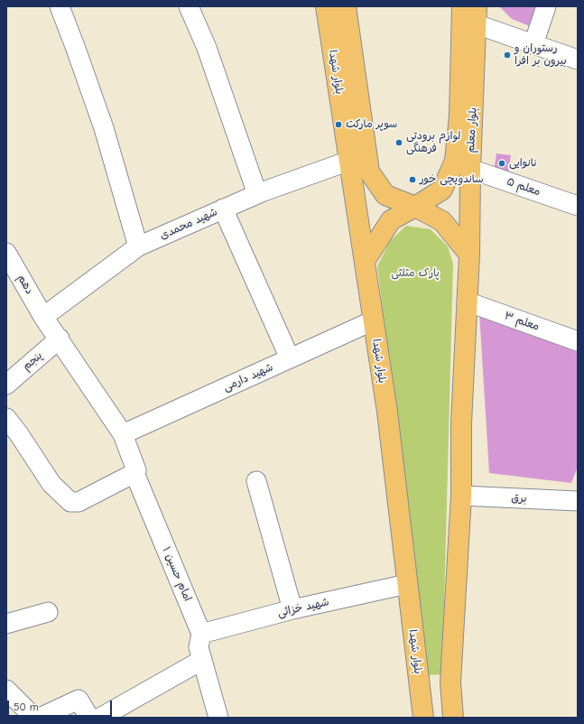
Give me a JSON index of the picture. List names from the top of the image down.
{
  "streets": {
    "main road": ["بلوار شهدا", "بلوار معلم"],
    "street": [
      "معلم ۵",
      "شهید محمدی",
      "دهم",
      "معلم ۳",
      "پنجم",
      "شهید دارمی",
      "برق",
      "امام حسین ۱",
      "شهید خزائی"
    ]
  },
  "crossings": [
    ["بلوار شهدا", "بلوار معلم"],
    ["بلوار شهدا", "شهید محمدی"],
    ["بلوار شهدا", "شهید دارمی"],
    ["بلوار شهدا", "شهید خزائی"],
    ["بلوار معلم", "معلم ۵"],
    ["شهید محمدی", "دهم"],
    ["دهم", "پنجم"],
    ["دهم", "امام حسین ۱"],
    ["پنجم", "امام حسین ۱"],
    ["شهید دارمی", "امام حسین ۱"],
    ["امام حسین ۱", "شهید خزائی"]
  ],
  "parks": ["پارک مثلثی"],
  "places": [
    "رستوران و بيرون بر افرا",
    "سوپر مارکت",
    "لوازم برودتی فرهنگی",
    "نانوایی",
    "ساندویچی خور"
  ],
  "scale_bar": "50 m"
}
